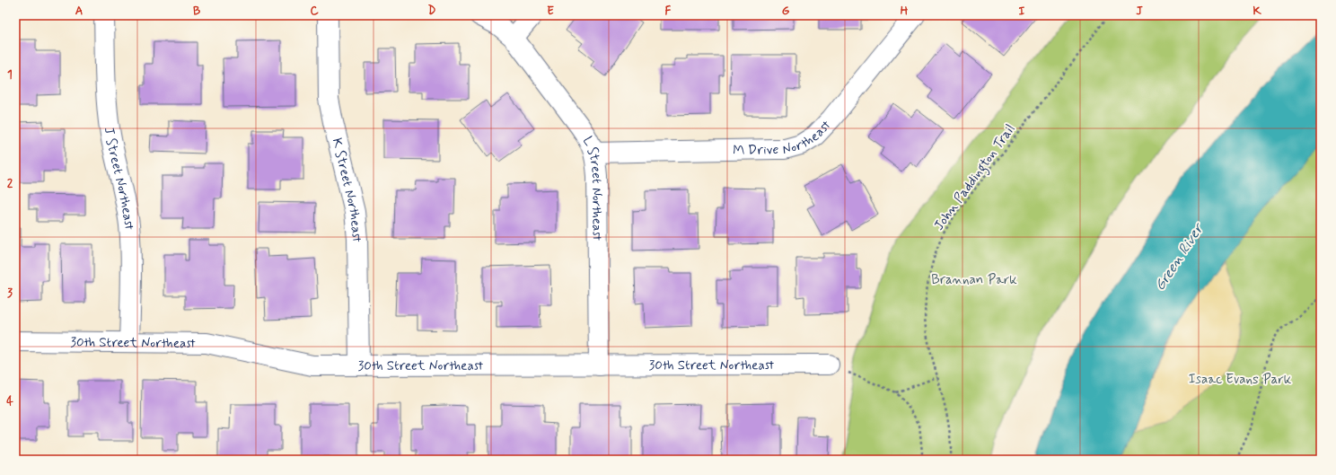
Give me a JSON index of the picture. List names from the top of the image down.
{
  "streets": {
    "street": [
      "M Drive Northeast",
      "J Street Northeast",
      "L Street Northeast",
      "K Street Northeast",
      "30th Street Northeast"
    ],
    "path": ["John Paddington Trail"]
  },
  "crossings": [
    ["M Drive Northeast", "L Street Northeast"],
    ["J Street Northeast", "30th Street Northeast"],
    ["L Street Northeast", "30th Street Northeast"],
    ["K Street Northeast", "30th Street Northeast"]
  ],
  "water": ["Green River"],
  "parks": ["Brannan Park", "Isaac Evans Park"],
  "grid": {
    "columns": [
      "A",
      "B",
      "C",
      "D",
      "E",
      "F",
      "G",
      "H",
      "I",
      "J",
      "K"
    ],
    "rows": [
      "1",
      "2",
      "3",
      "4"
    ]
  }
}
